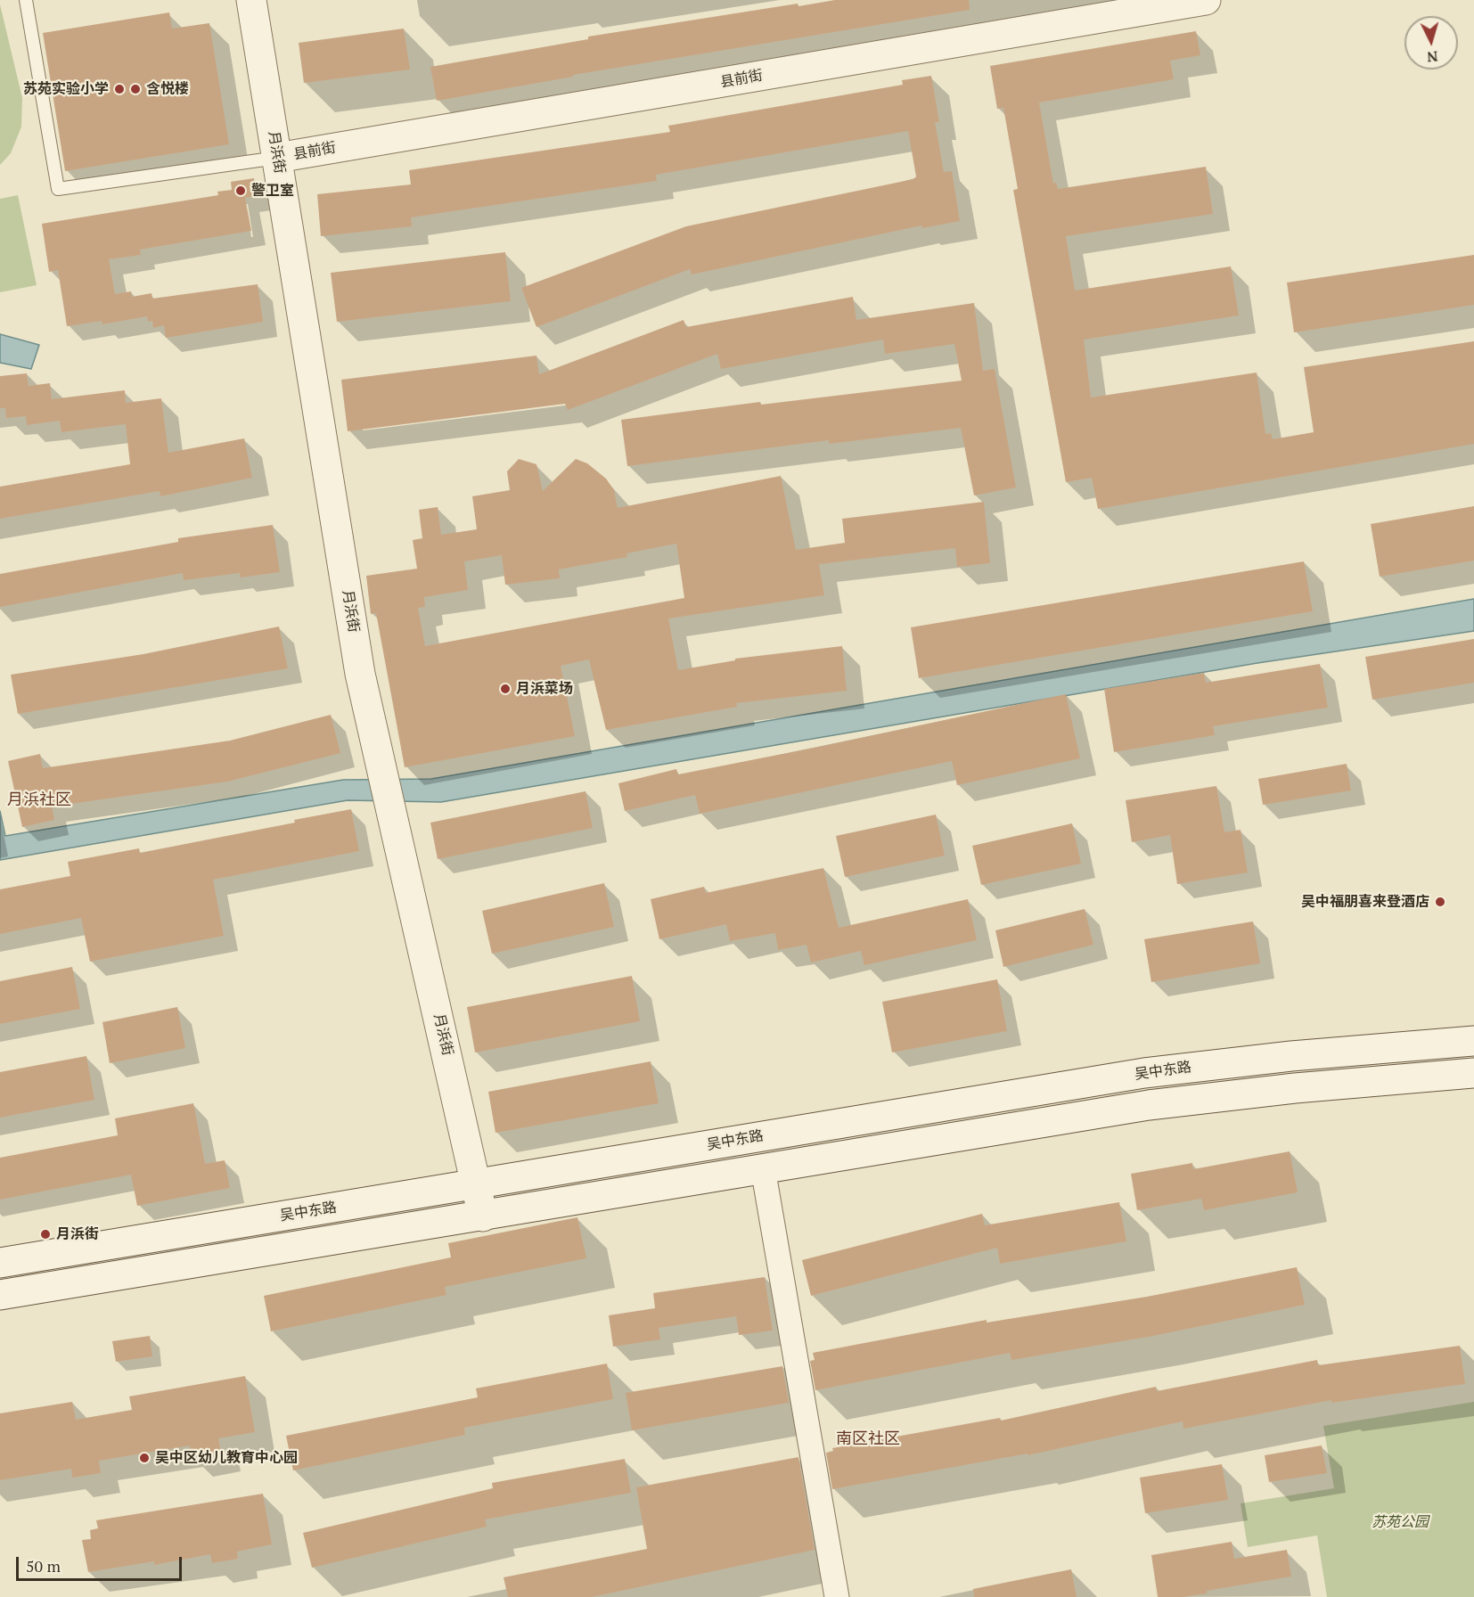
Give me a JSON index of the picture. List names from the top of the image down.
{
  "streets": {
    "main road": ["县前街", "月浜街", "吴中东路"]
  },
  "crossings": [
    ["县前街", "月浜街"],
    ["月浜街", "吴中东路"]
  ],
  "districts": ["月浜社区", "南区社区"],
  "parks": ["苏苑公园"],
  "places": [
    "苏苑实验小学",
    "含悦楼",
    "警卫室",
    "月浜菜场",
    "吴中福朋喜来登酒店",
    "月浜街",
    "吴中区幼儿教育中心园"
  ],
  "scale_bar": "50 m",
  "north": "bottom"
}
